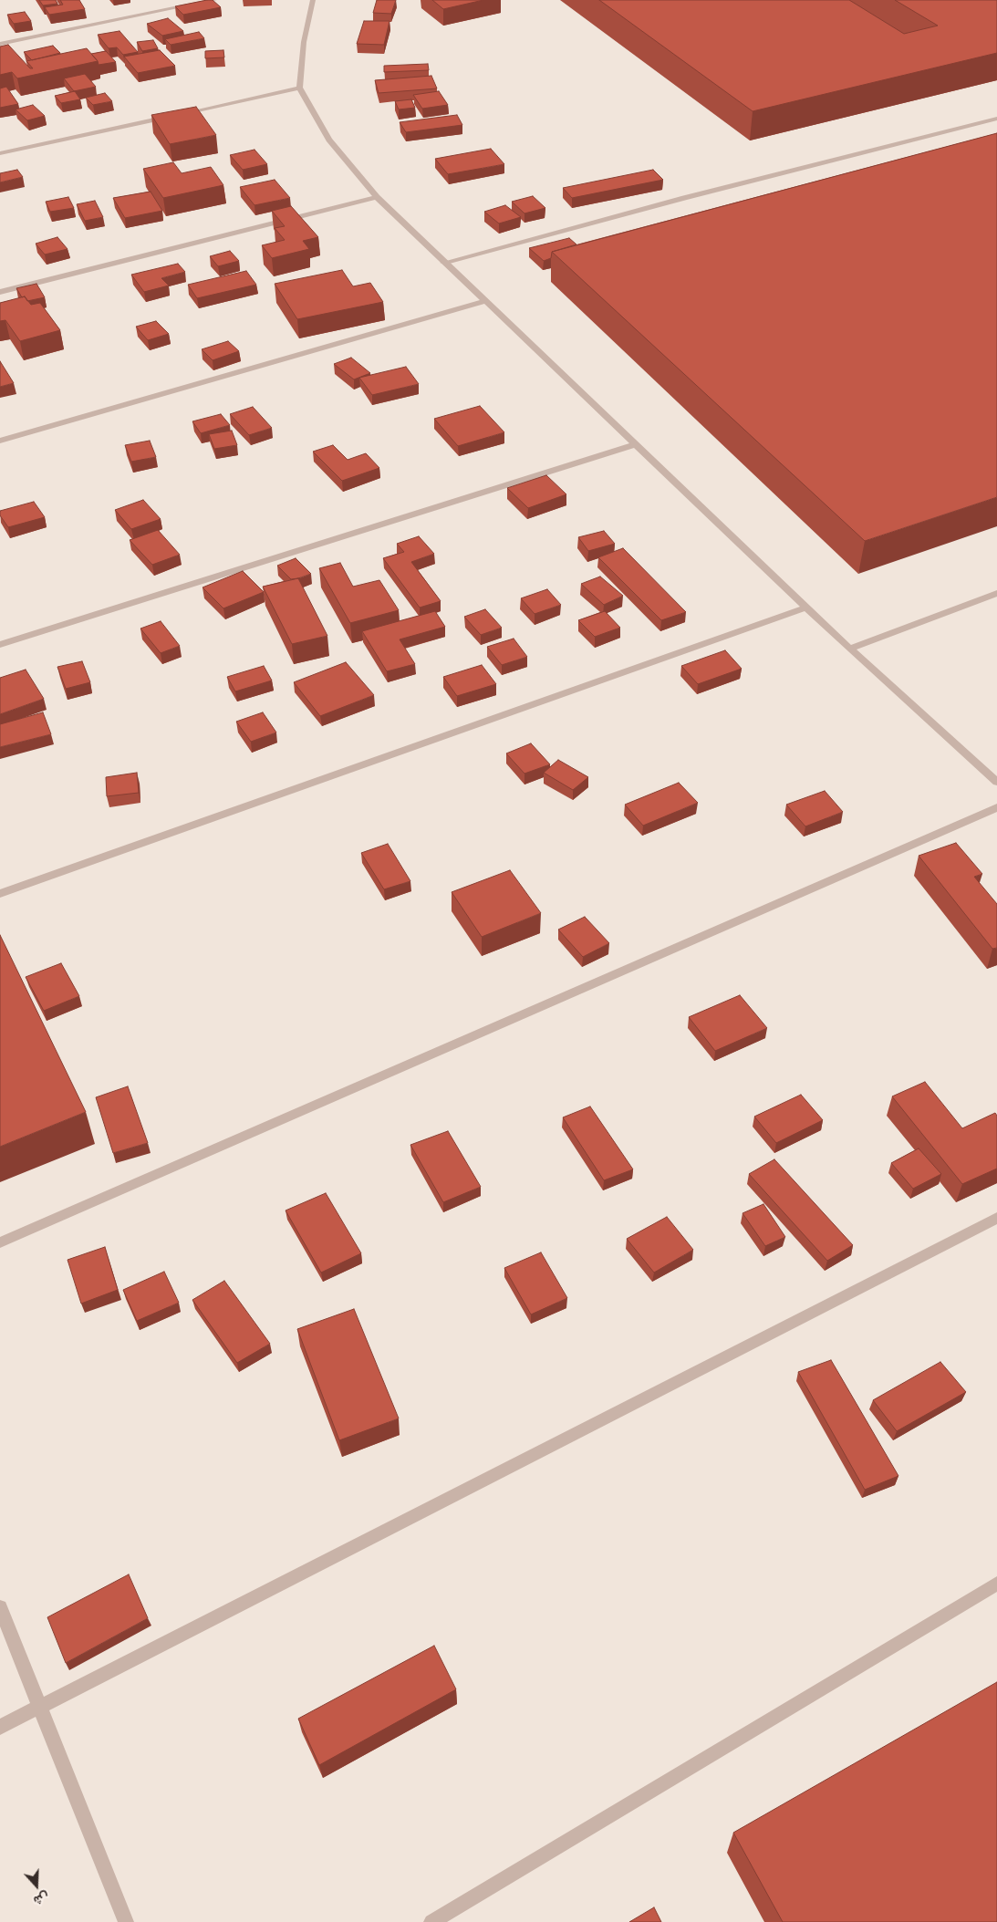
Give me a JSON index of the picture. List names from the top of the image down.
{
  "north": "bottom"
}
